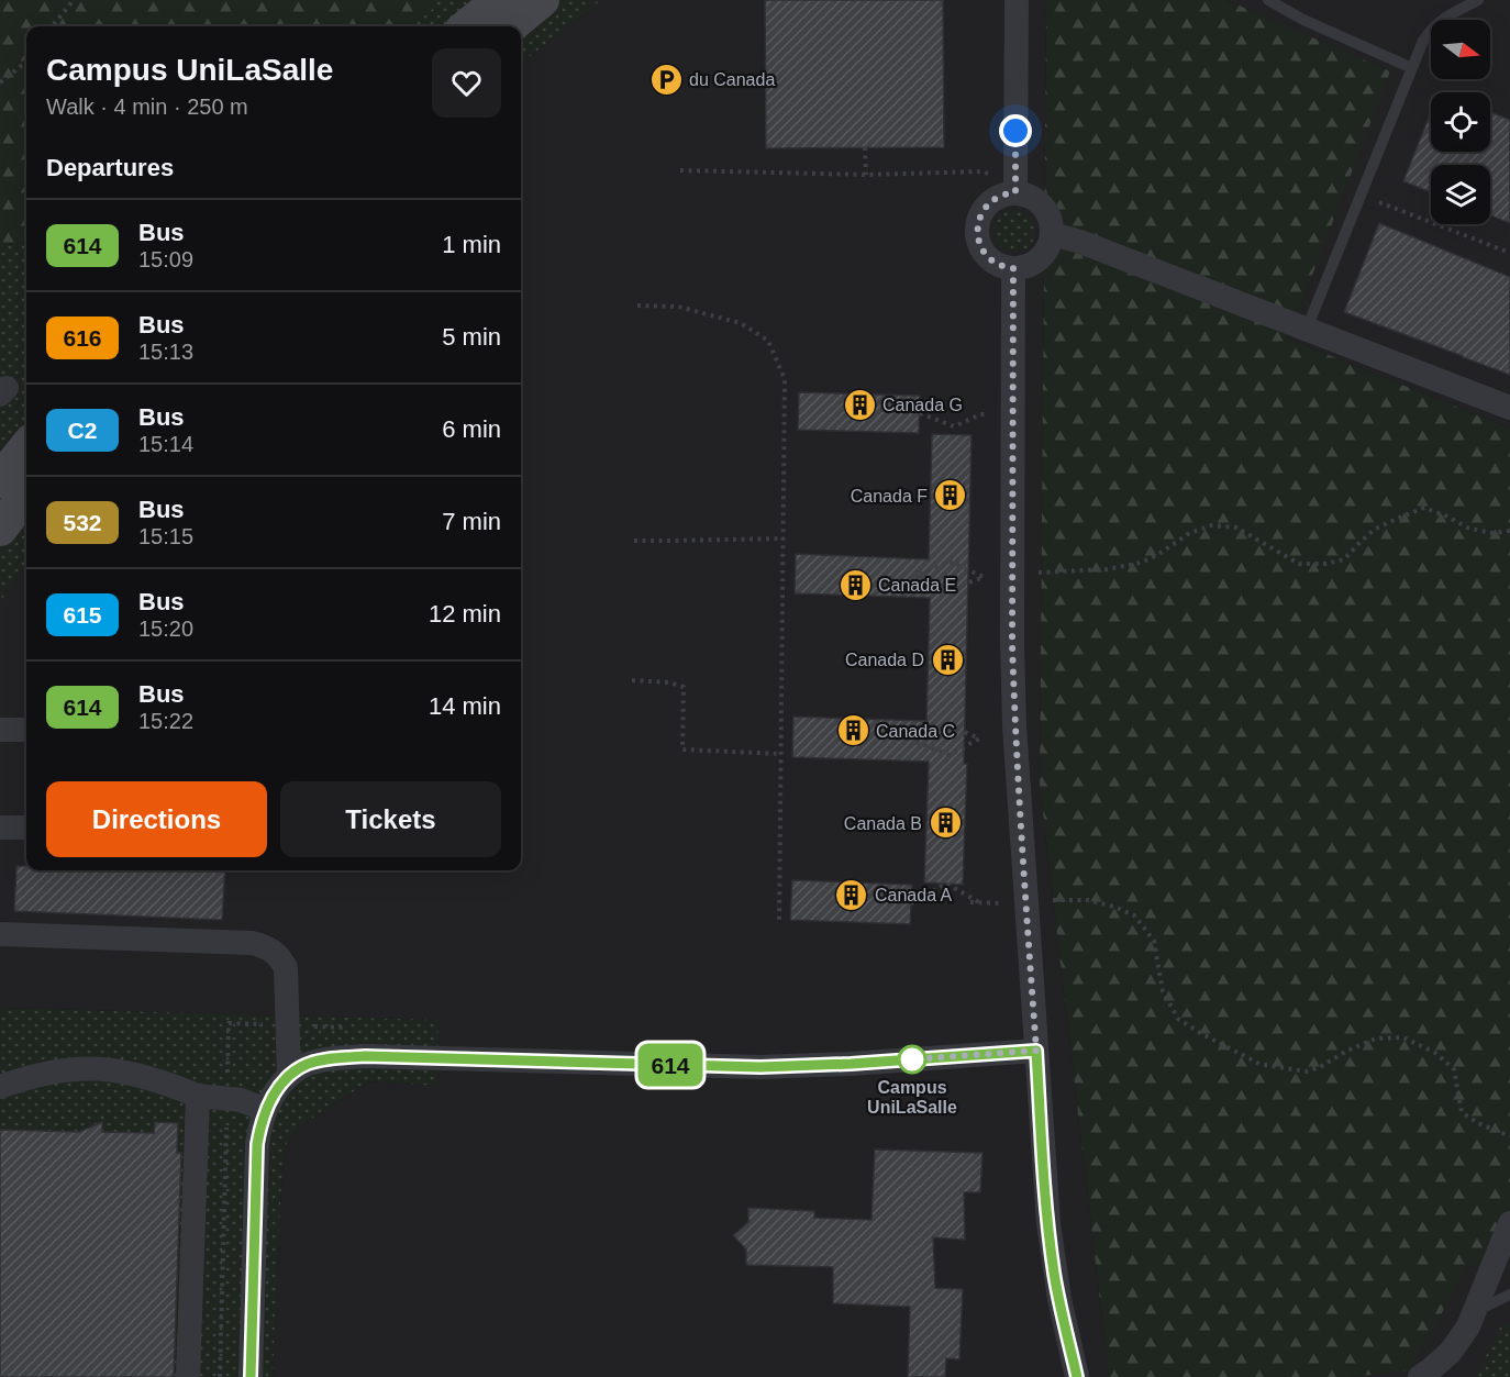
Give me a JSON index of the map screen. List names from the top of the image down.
{
  "places": {
    "parking": ["du Canada"],
    "building": [
      "Canada G",
      "Canada F",
      "Canada E",
      "Canada D",
      "Canada C",
      "Canada B",
      "Canada A"
    ],
    "other": ["Campus UniLaSalle"]
  },
  "lines": ["bus line 614"],
  "north": "right",
  "page": {
    "on_map": "614",
    "heading": [
      ["Campus UniLaSalle", "Walk · 4 min · 250 m"],
      "Departures"
    ],
    "list": [
      {
        "mark": "614",
        "name": "Bus",
        "note": "15:09",
        "value": "1 min"
      },
      {
        "mark": "616",
        "name": "Bus",
        "note": "15:13",
        "value": "5 min"
      },
      {
        "mark": "C2",
        "name": "Bus",
        "note": "15:14",
        "value": "6 min"
      },
      {
        "mark": "532",
        "name": "Bus",
        "note": "15:15",
        "value": "7 min"
      },
      {
        "mark": "615",
        "name": "Bus",
        "note": "15:20",
        "value": "12 min"
      },
      {
        "mark": "614",
        "name": "Bus",
        "note": "15:22",
        "value": "14 min"
      }
    ],
    "buttons": ["Directions", "Tickets"]
  }
}
